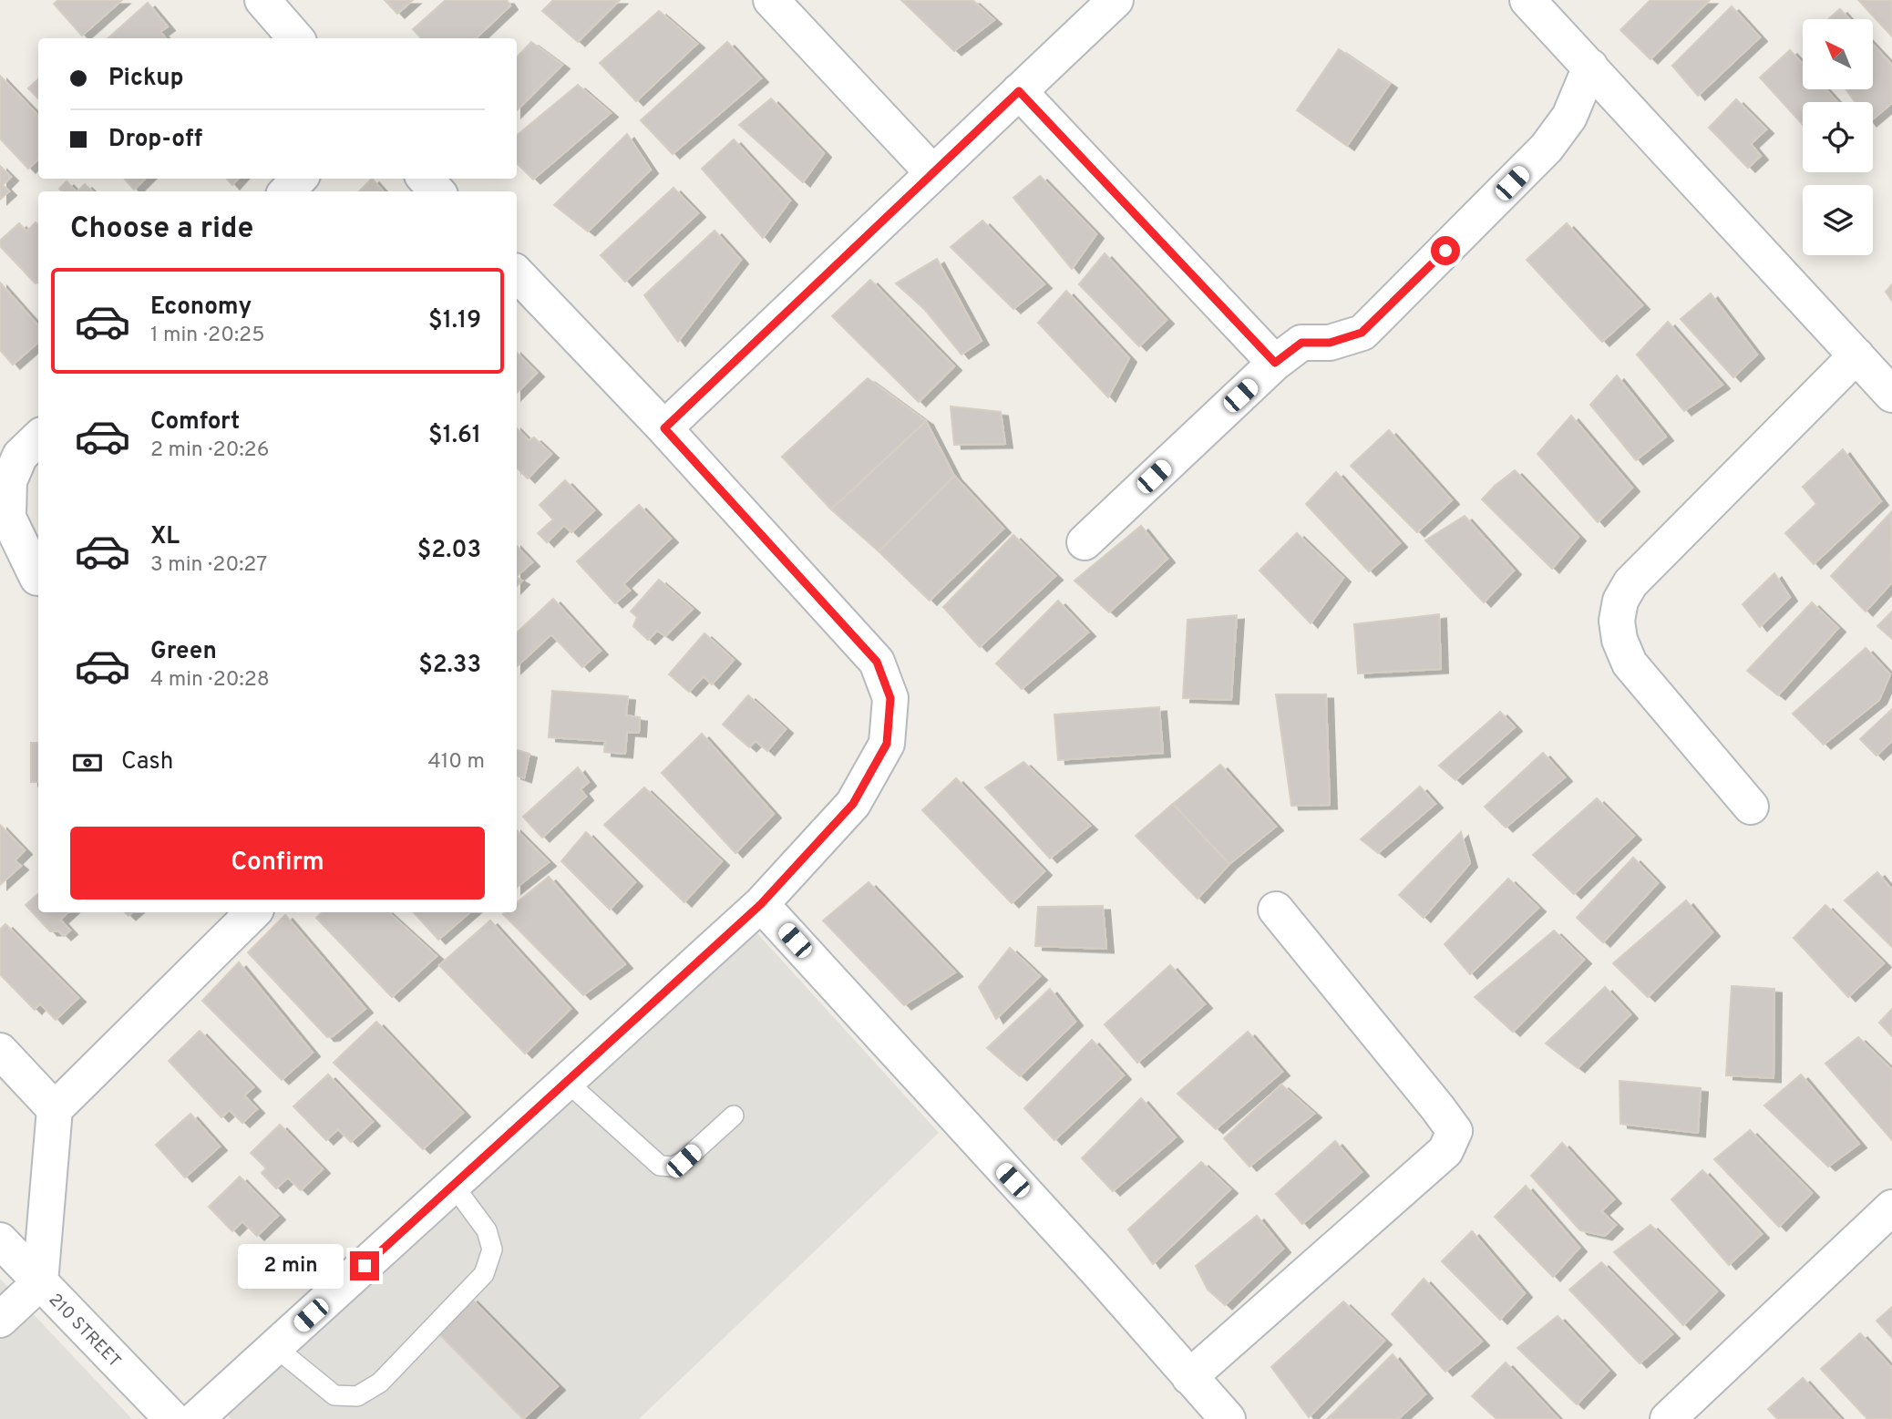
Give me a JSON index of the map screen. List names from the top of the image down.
{
  "streets": {
    "street": ["210 STREET"]
  },
  "north": "top left",
  "page": {
    "banner": ["Pickup", "Drop-off"],
    "heading": "Choose a ride",
    "list": [
      {
        "name": "Economy",
        "note": "1 min · 20:25",
        "value": "$1.19"
      },
      {
        "name": "Comfort",
        "note": "2 min · 20:26",
        "value": "$1.61"
      },
      {
        "name": "XL",
        "note": "3 min · 20:27",
        "value": "$2.03"
      },
      {
        "name": "Green",
        "note": "4 min · 20:28",
        "value": "$2.33"
      }
    ],
    "pay": ["Cash", "410 m"],
    "buttons": "Confirm",
    "bubble": "2 min"
  }
}
